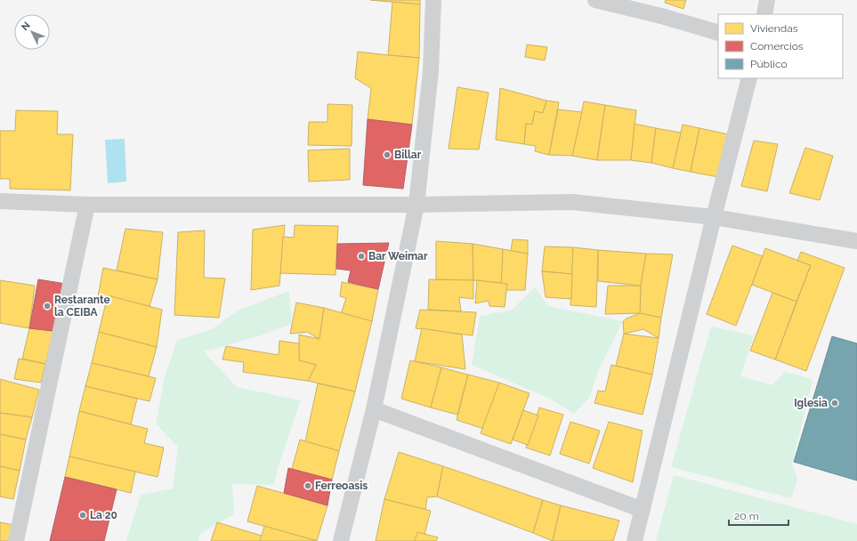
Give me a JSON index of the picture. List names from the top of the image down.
{
  "places": [
    "Billar",
    "Bar Weimar",
    "Restarante la CEIBA",
    "Iglesia",
    "Ferreoasis",
    "La 20"
  ],
  "legend": ["Viviendas", "Comercios", "Público"],
  "scale_bar": "20 m",
  "north": "top left"
}
